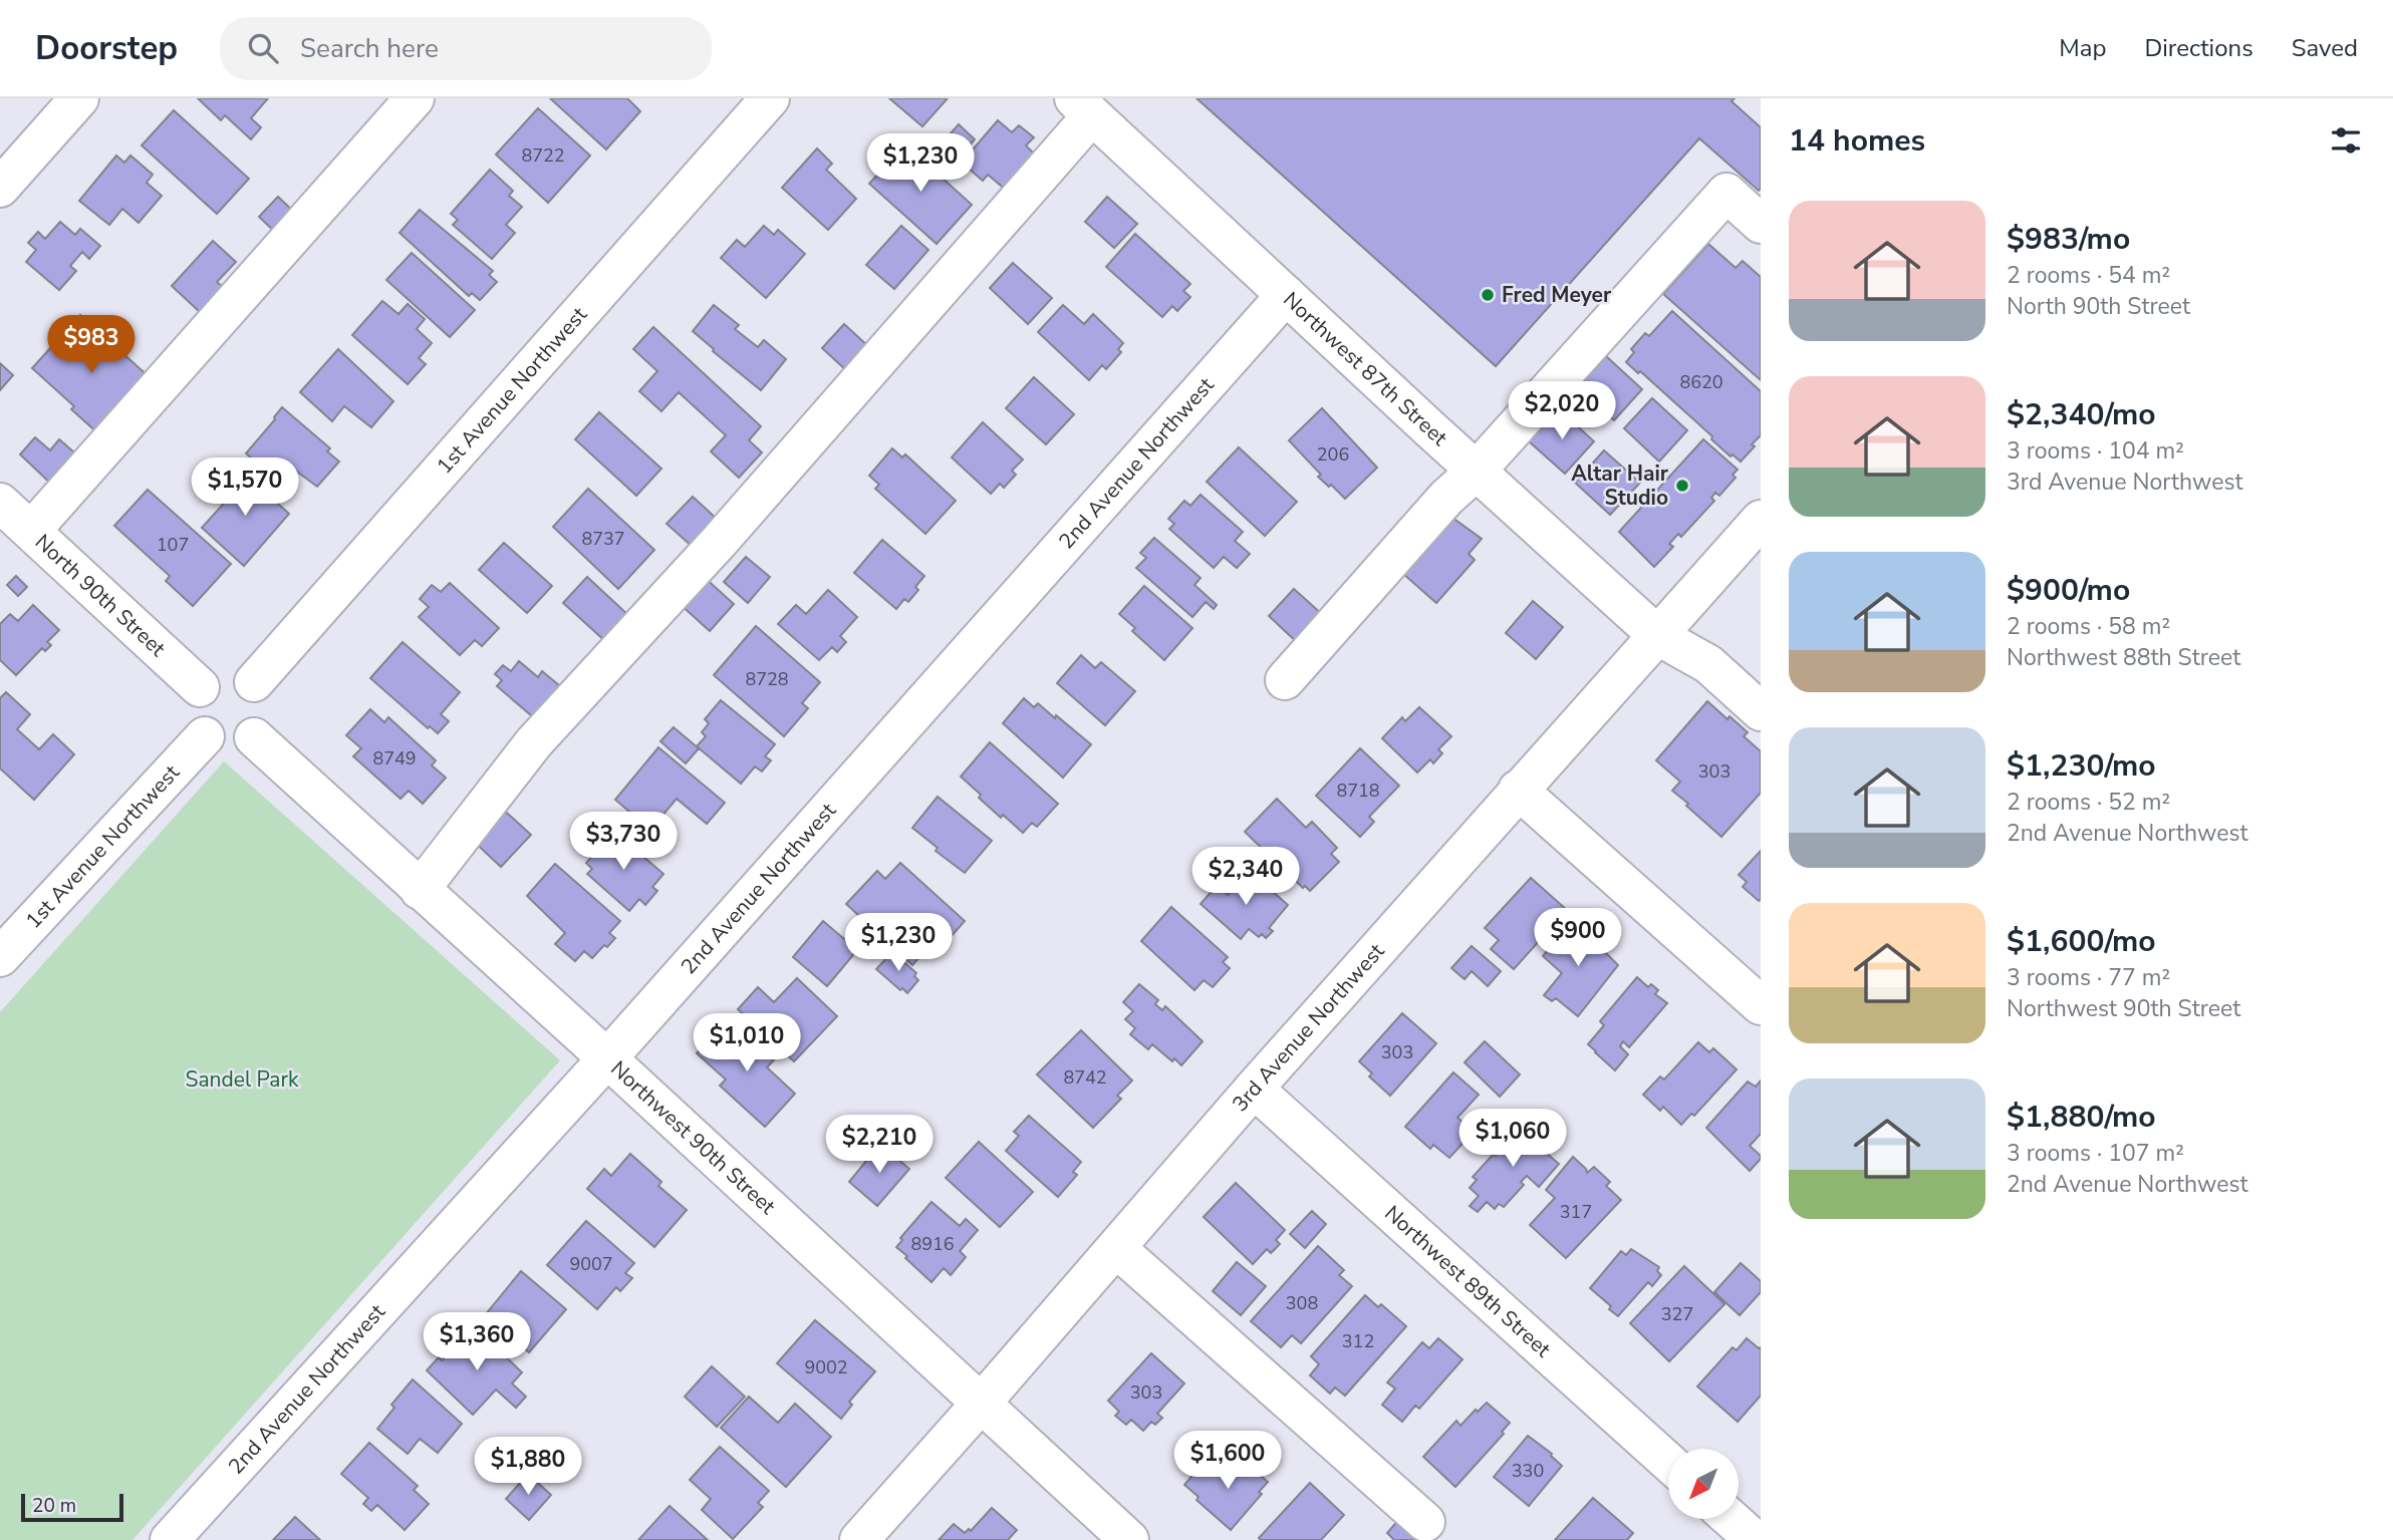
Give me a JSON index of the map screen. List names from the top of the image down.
{
  "streets": {
    "street": [
      "Northwest 87th Street",
      "1st Avenue Northwest",
      "2nd Avenue Northwest",
      "North 90th Street",
      "3rd Avenue Northwest",
      "Northwest 90th Street",
      "Northwest 89th Street"
    ]
  },
  "crossings": [
    ["Northwest 87th Street", "2nd Avenue Northwest"],
    ["Northwest 87th Street", "3rd Avenue Northwest"],
    ["1st Avenue Northwest", "North 90th Street"],
    ["1st Avenue Northwest", "Northwest 90th Street"],
    ["2nd Avenue Northwest", "Northwest 90th Street"],
    ["North 90th Street", "Northwest 90th Street"],
    ["3rd Avenue Northwest", "Northwest 90th Street"],
    ["3rd Avenue Northwest", "Northwest 89th Street"]
  ],
  "parks": ["Sandel Park"],
  "places": ["Fred Meyer", "Altar Hair Studio"],
  "house_numbers": [
    "8722",
    "8620",
    "206",
    "8737",
    "107",
    "8728",
    "8749",
    "303",
    "8718",
    "303",
    "8742",
    "317",
    "8916",
    "9007",
    "308",
    "327",
    "312",
    "9002",
    "303",
    "330"
  ],
  "scale_bar": "20 m",
  "north": "bottom left",
  "page": {
    "header": "Doorstep",
    "search": "Search here",
    "nav": ["Map", "Directions", "Saved"],
    "heading": "14 homes",
    "price": [
      "$1,230",
      "$983",
      "$2,020",
      "$1,570",
      "$3,730",
      "$2,340",
      "$900",
      "$1,230",
      "$1,010",
      "$1,060",
      "$2,210",
      "$1,360",
      "$1,600",
      "$1,880"
    ],
    "list": [
      {
        "name": "$983/mo",
        "note": "2 rooms · 54 m² · North 90th Street"
      },
      {
        "name": "$2,340/mo",
        "note": "3 rooms · 104 m² · 3rd Avenue Northwest"
      },
      {
        "name": "$900/mo",
        "note": "2 rooms · 58 m² · Northwest 88th Street"
      },
      {
        "name": "$1,230/mo",
        "note": "2 rooms · 52 m² · 2nd Avenue Northwest"
      },
      {
        "name": "$1,600/mo",
        "note": "3 rooms · 77 m² · Northwest 90th Street"
      },
      {
        "name": "$1,880/mo",
        "note": "3 rooms · 107 m² · 2nd Avenue Northwest"
      }
    ],
    "scale": "20 m"
  }
}
